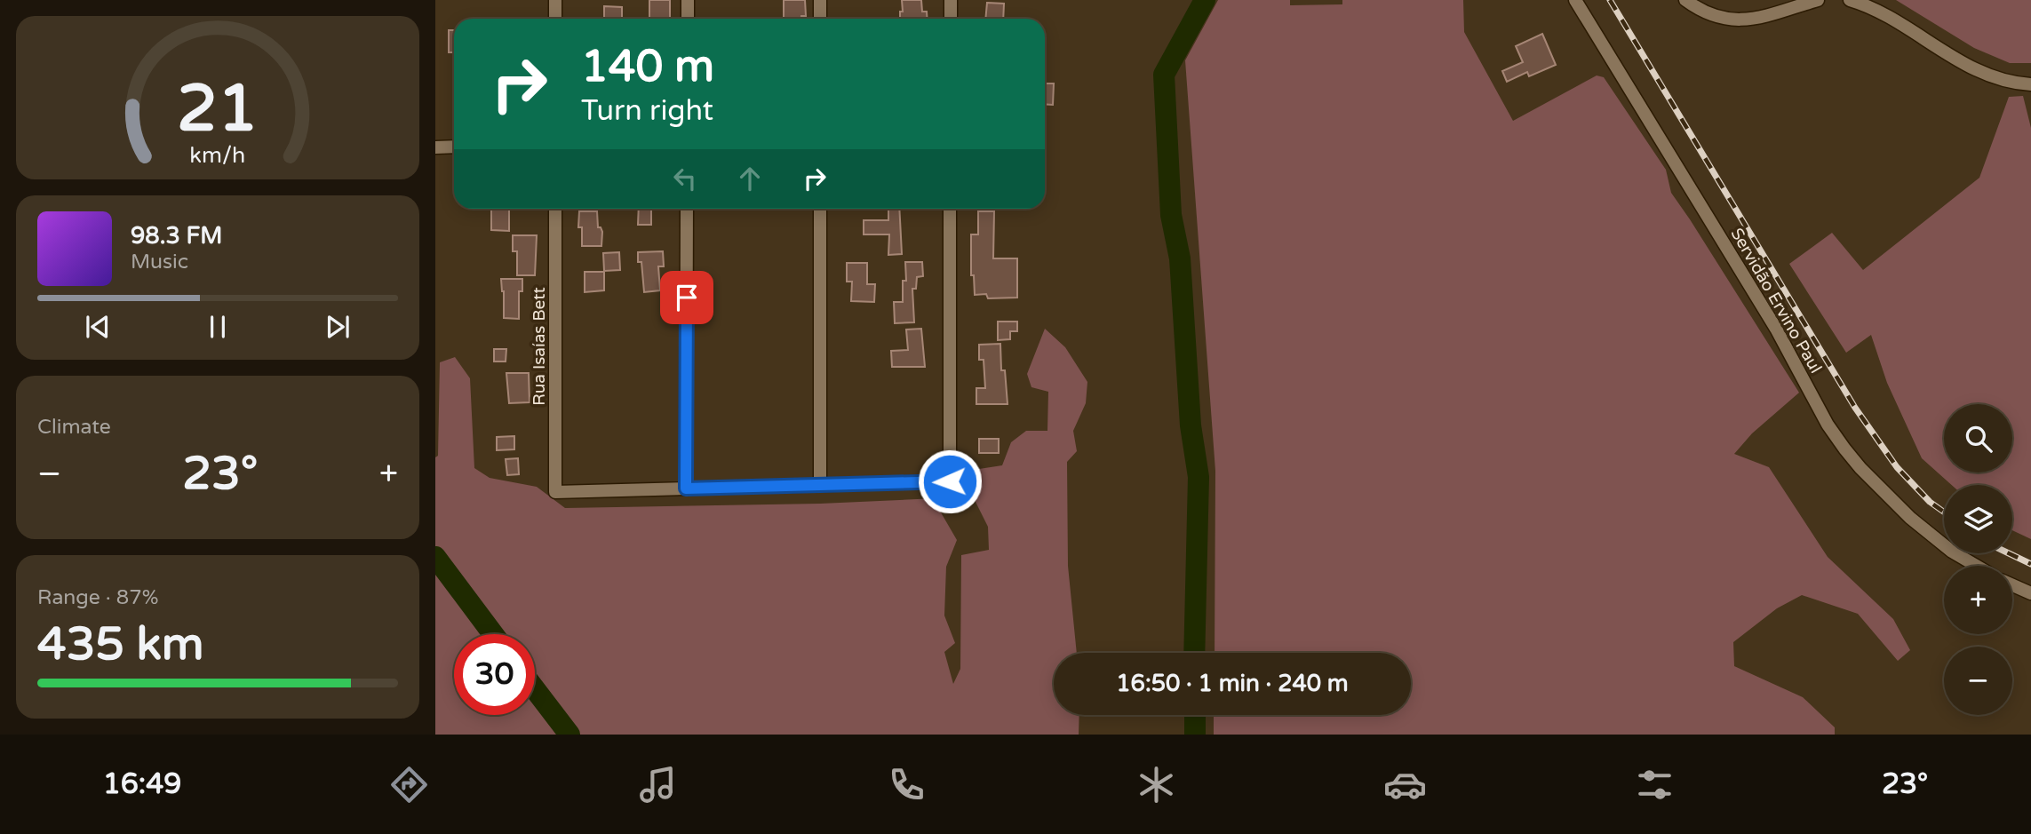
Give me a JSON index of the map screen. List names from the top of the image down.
{
  "streets": {
    "street": ["Servidão Ervino Paul", "Rua Isaías Bett"]
  },
  "page": {
    "turn": ["140 m", "Turn right"],
    "song": ["98.3 FM", "Music"],
    "tile": [
      "Climate",
      ["Range · 87%", "435 km"]
    ],
    "map_buttons": ["+", "−"],
    "heat": ["−", "23°", "+"],
    "limit": "30",
    "trip": "16:50 · 1 min · 240 m",
    "tabs": ["16:49", "23°"],
    "gauge": ["21", "km/h"]
  }
}
